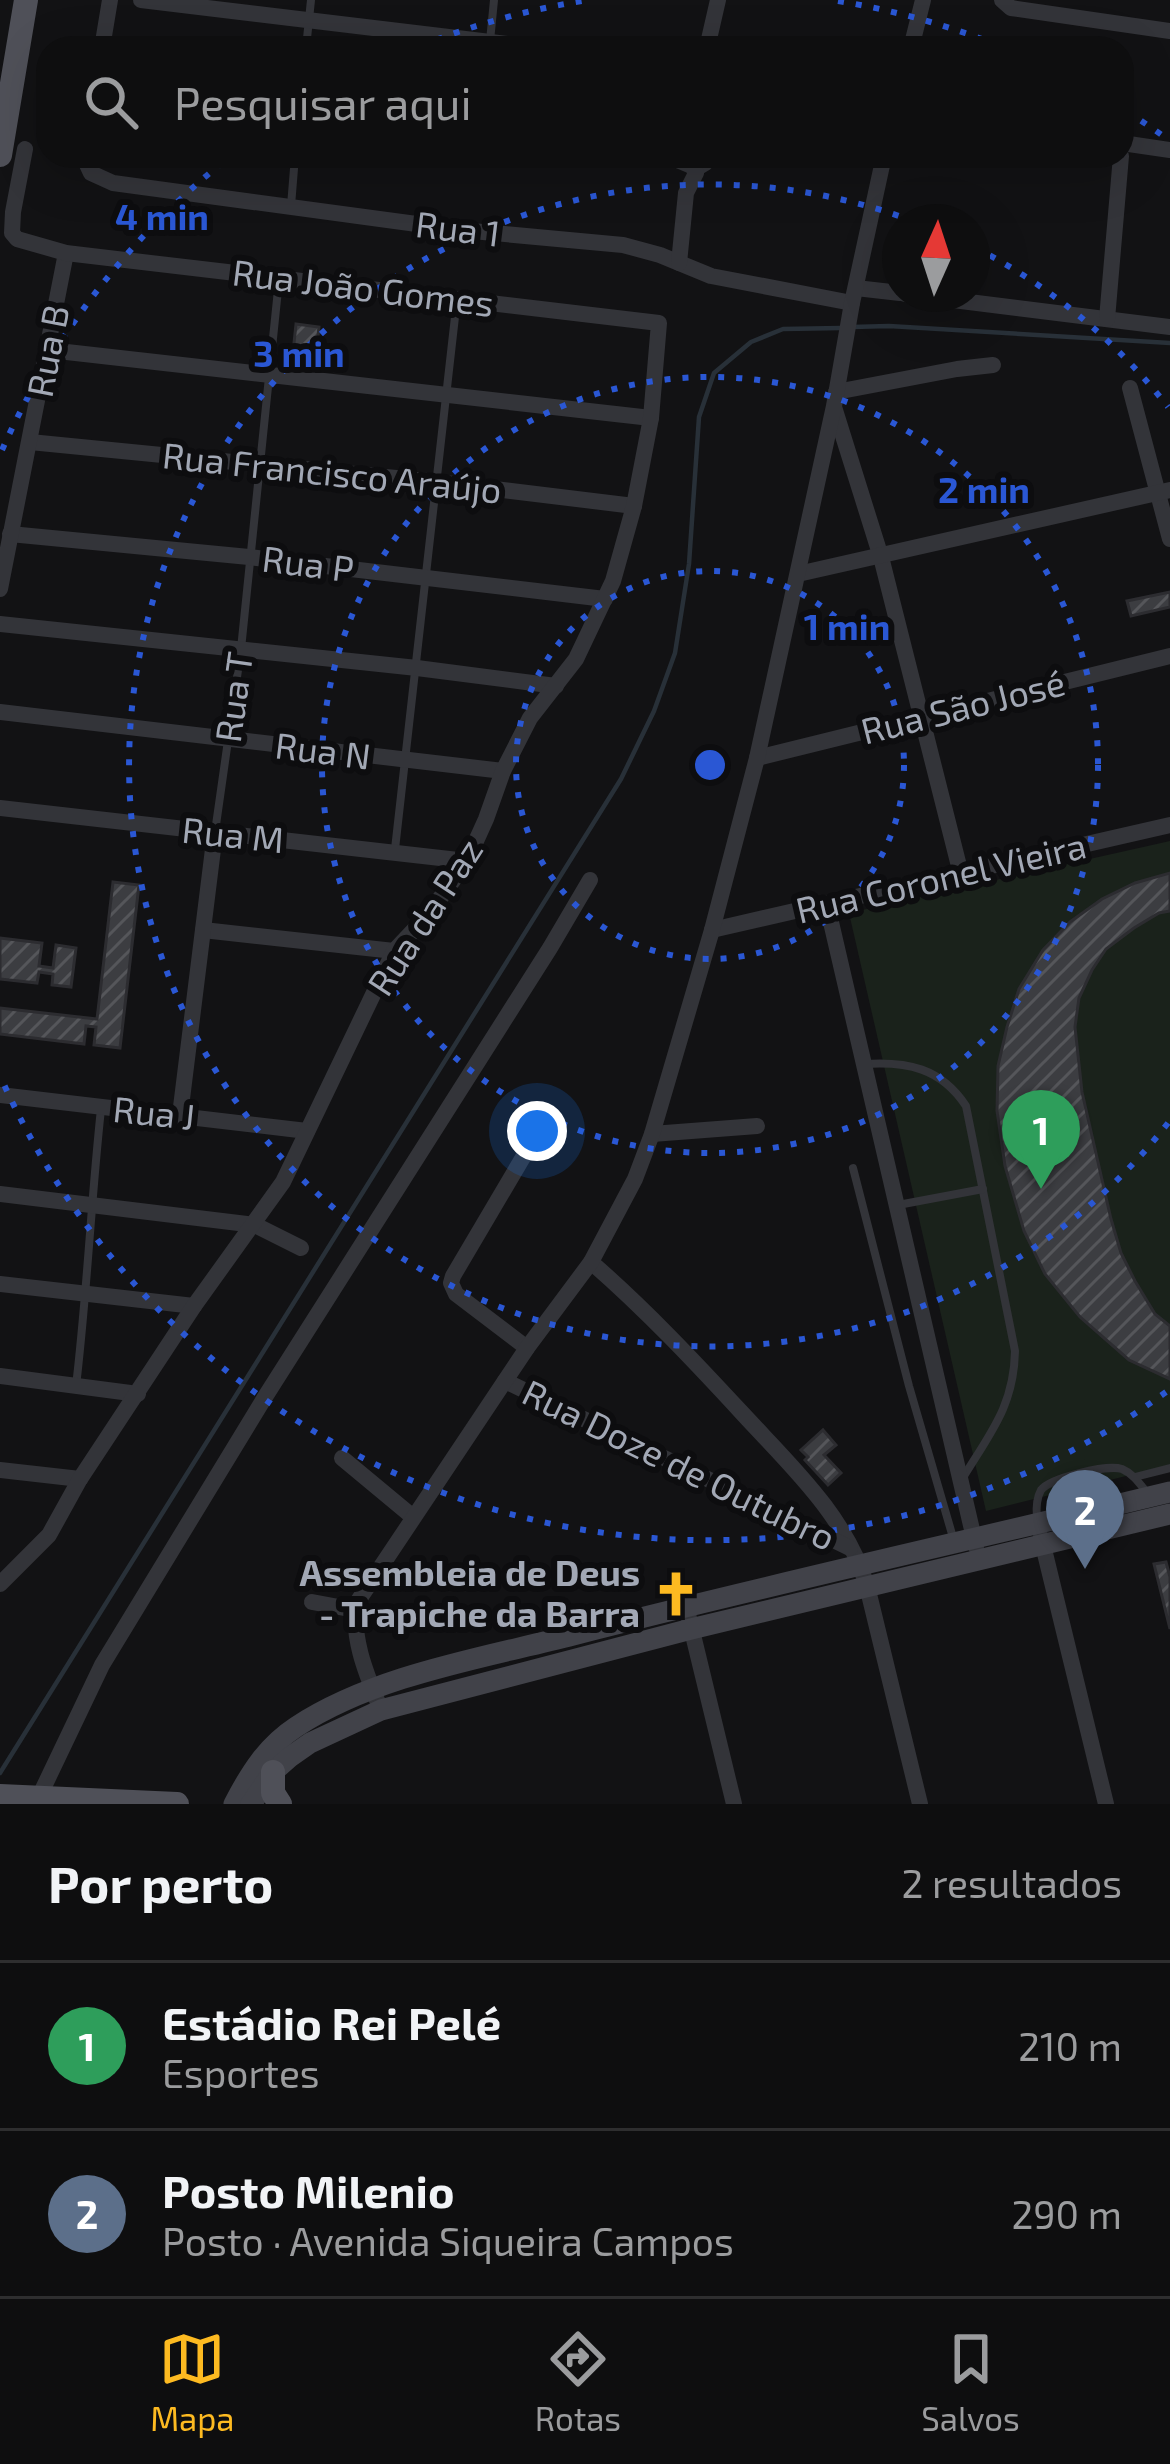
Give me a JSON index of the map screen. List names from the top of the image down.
{
  "streets": {
    "street": [
      "Rua 1",
      "Rua João Gomes",
      "Rua B",
      "Rua Francisco Araújo",
      "Rua P",
      "Rua T",
      "Rua São José",
      "Rua N",
      "Rua M",
      "Rua Coronel Vieira",
      "Rua da Paz",
      "Rua J",
      "Rua Doze de Outubro"
    ]
  },
  "crossings": [
    ["Rua João Gomes", "Rua B"],
    ["Rua João Gomes", "Rua T"],
    ["Rua João Gomes", "Rua da Paz"],
    ["Rua B", "Rua Francisco Araújo"],
    ["Rua B", "Rua P"],
    ["Rua Francisco Araújo", "Rua T"],
    ["Rua Francisco Araújo", "Rua da Paz"],
    ["Rua P", "Rua T"],
    ["Rua P", "Rua da Paz"],
    ["Rua T", "Rua N"],
    ["Rua T", "Rua M"],
    ["Rua T", "Rua J"],
    ["Rua N", "Rua da Paz"],
    ["Rua M", "Rua da Paz"],
    ["Rua da Paz", "Rua J"]
  ],
  "places": {
    "church": ["Assembleia de Deus - Trapiche da Barra"]
  },
  "north": "top",
  "page": {
    "search": "Pesquisar aqui",
    "pins": ["1", "2"],
    "heading": ["Por perto", "2 resultados"],
    "list": [
      {
        "mark": "1",
        "name": "Estádio Rei Pelé",
        "note": "Esportes",
        "value": "210 m"
      },
      {
        "mark": "2",
        "name": "Posto Milenio",
        "note": "Posto · Avenida Siqueira Campos",
        "value": "290 m"
      }
    ],
    "nav": ["Mapa", "Rotas", "Salvos"]
  },
  "rings": [
    "4 min",
    "3 min",
    "2 min",
    "1 min"
  ]
}
